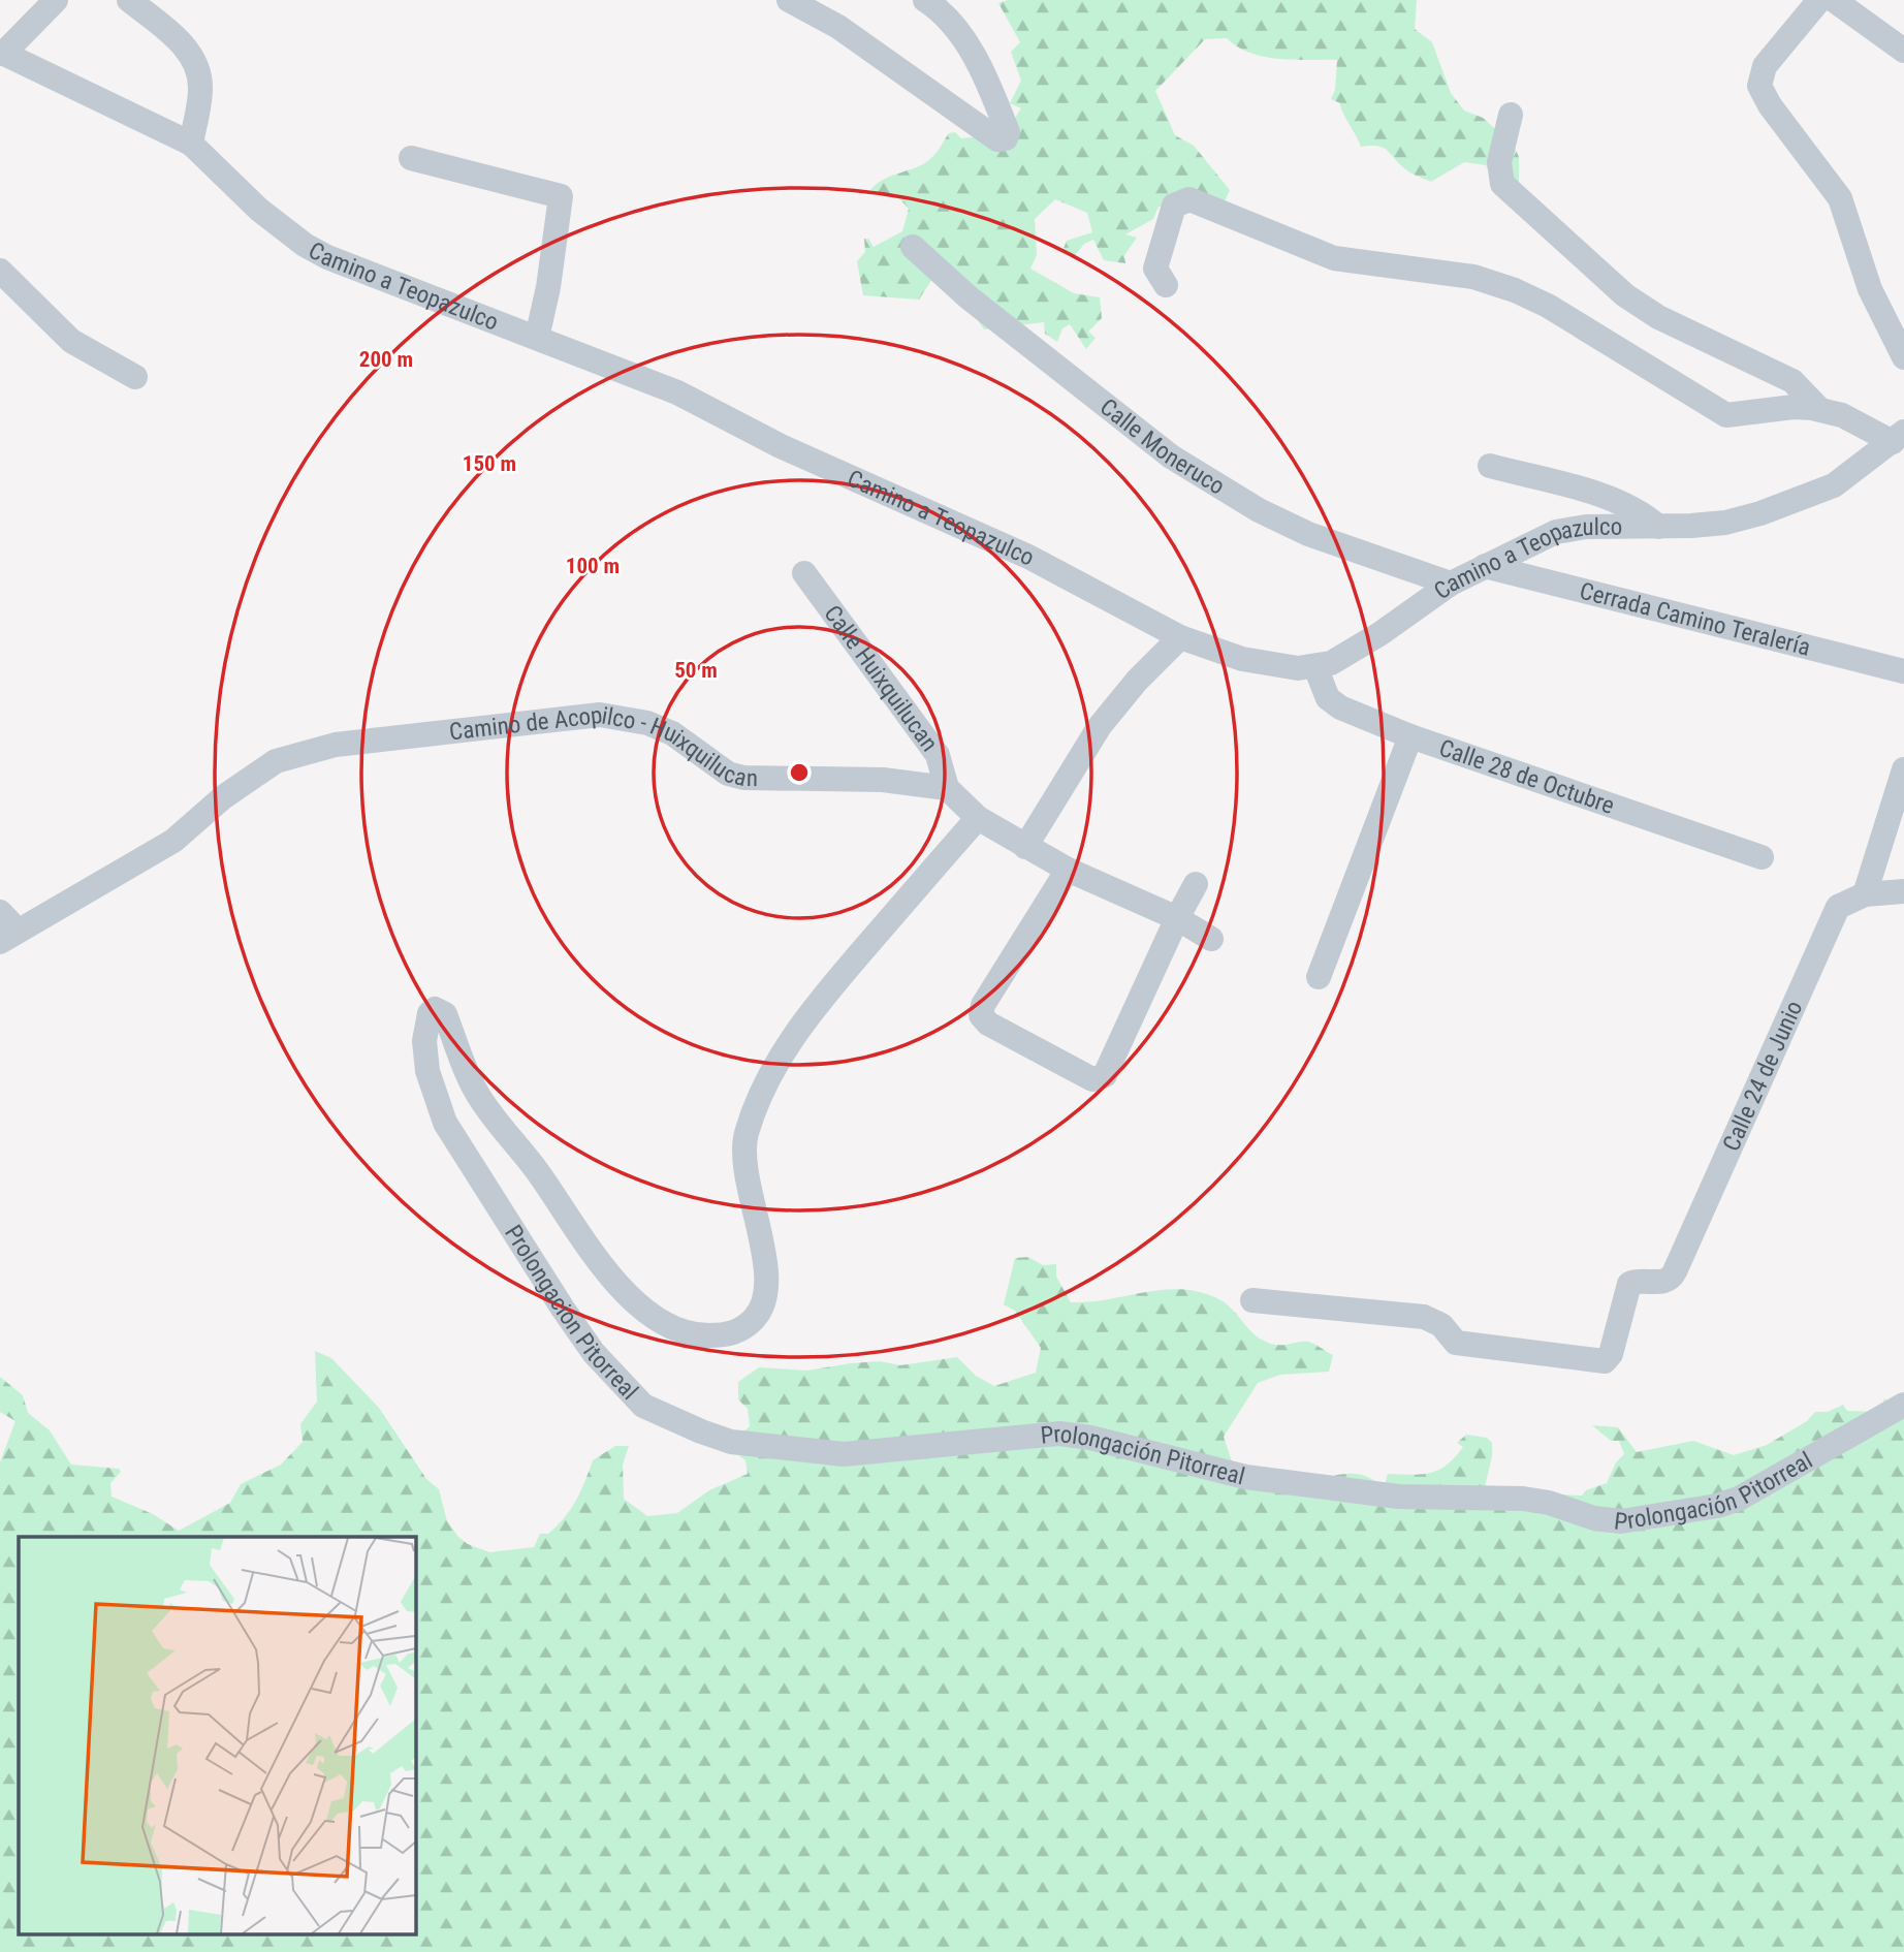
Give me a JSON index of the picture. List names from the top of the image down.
{
  "streets": {
    "street": [
      "Camino a Teopazulco",
      "Calle Moneruco",
      "Cerrada Camino Teralería",
      "Calle Huixquilucan",
      "Camino de Acopilco - Huixquilucan",
      "Calle 28 de Octubre",
      "Calle 24 de Junio",
      "Prolongación Pitorreal"
    ]
  },
  "crossings": [
    ["Camino a Teopazulco", "Calle Moneruco"],
    ["Camino a Teopazulco", "Cerrada Camino Teralería"],
    ["Camino a Teopazulco", "Calle 28 de Octubre"],
    ["Calle Huixquilucan", "Camino de Acopilco - Huixquilucan"]
  ],
  "rings": [
    "200 m",
    "150 m",
    "100 m",
    "50 m"
  ]
}
